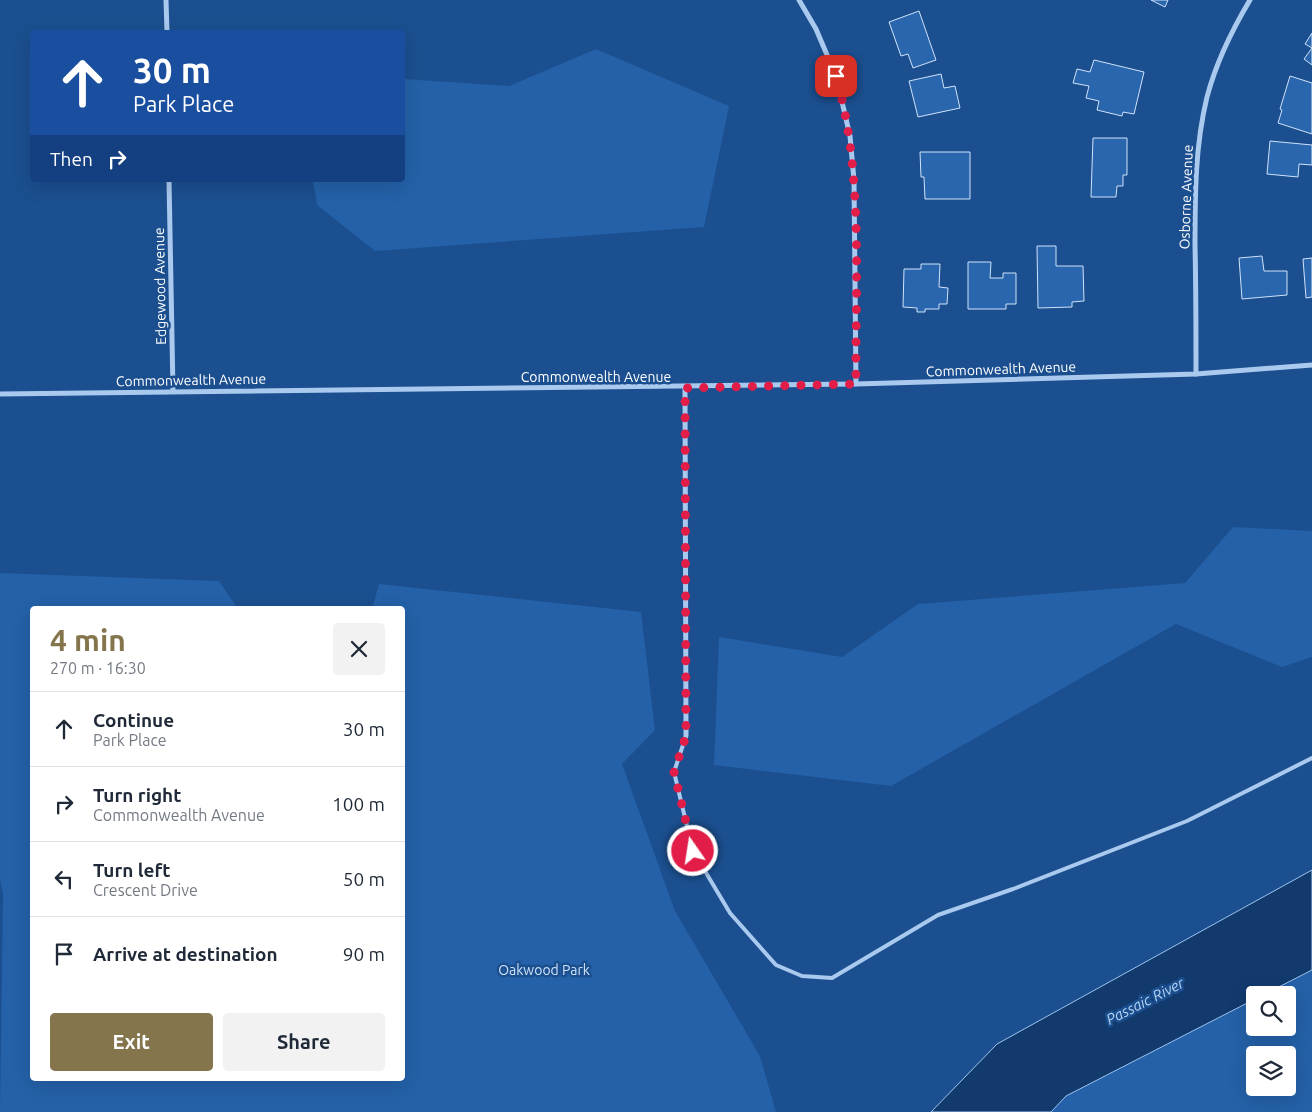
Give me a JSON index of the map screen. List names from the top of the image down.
{
  "streets": {
    "street": ["Osborne Avenue", "Edgewood Avenue", "Commonwealth Avenue"]
  },
  "crossings": [
    ["Osborne Avenue", "Commonwealth Avenue"],
    ["Edgewood Avenue", "Commonwealth Avenue"]
  ],
  "water": ["Passaic River"],
  "parks": ["Oakwood Park"],
  "page": {
    "turn": ["30 m", "Park Place"],
    "then": "Then",
    "heading": ["4 min", "270 m · 16:30"],
    "list": [
      {
        "name": "Continue",
        "note": "Park Place",
        "value": "30 m"
      },
      {
        "name": "Turn right",
        "note": "Commonwealth Avenue",
        "value": "100 m"
      },
      {
        "name": "Turn left",
        "note": "Crescent Drive",
        "value": "50 m"
      },
      {
        "name": "Arrive at destination",
        "value": "90 m"
      }
    ],
    "buttons": ["Exit", "Share"]
  }
}
